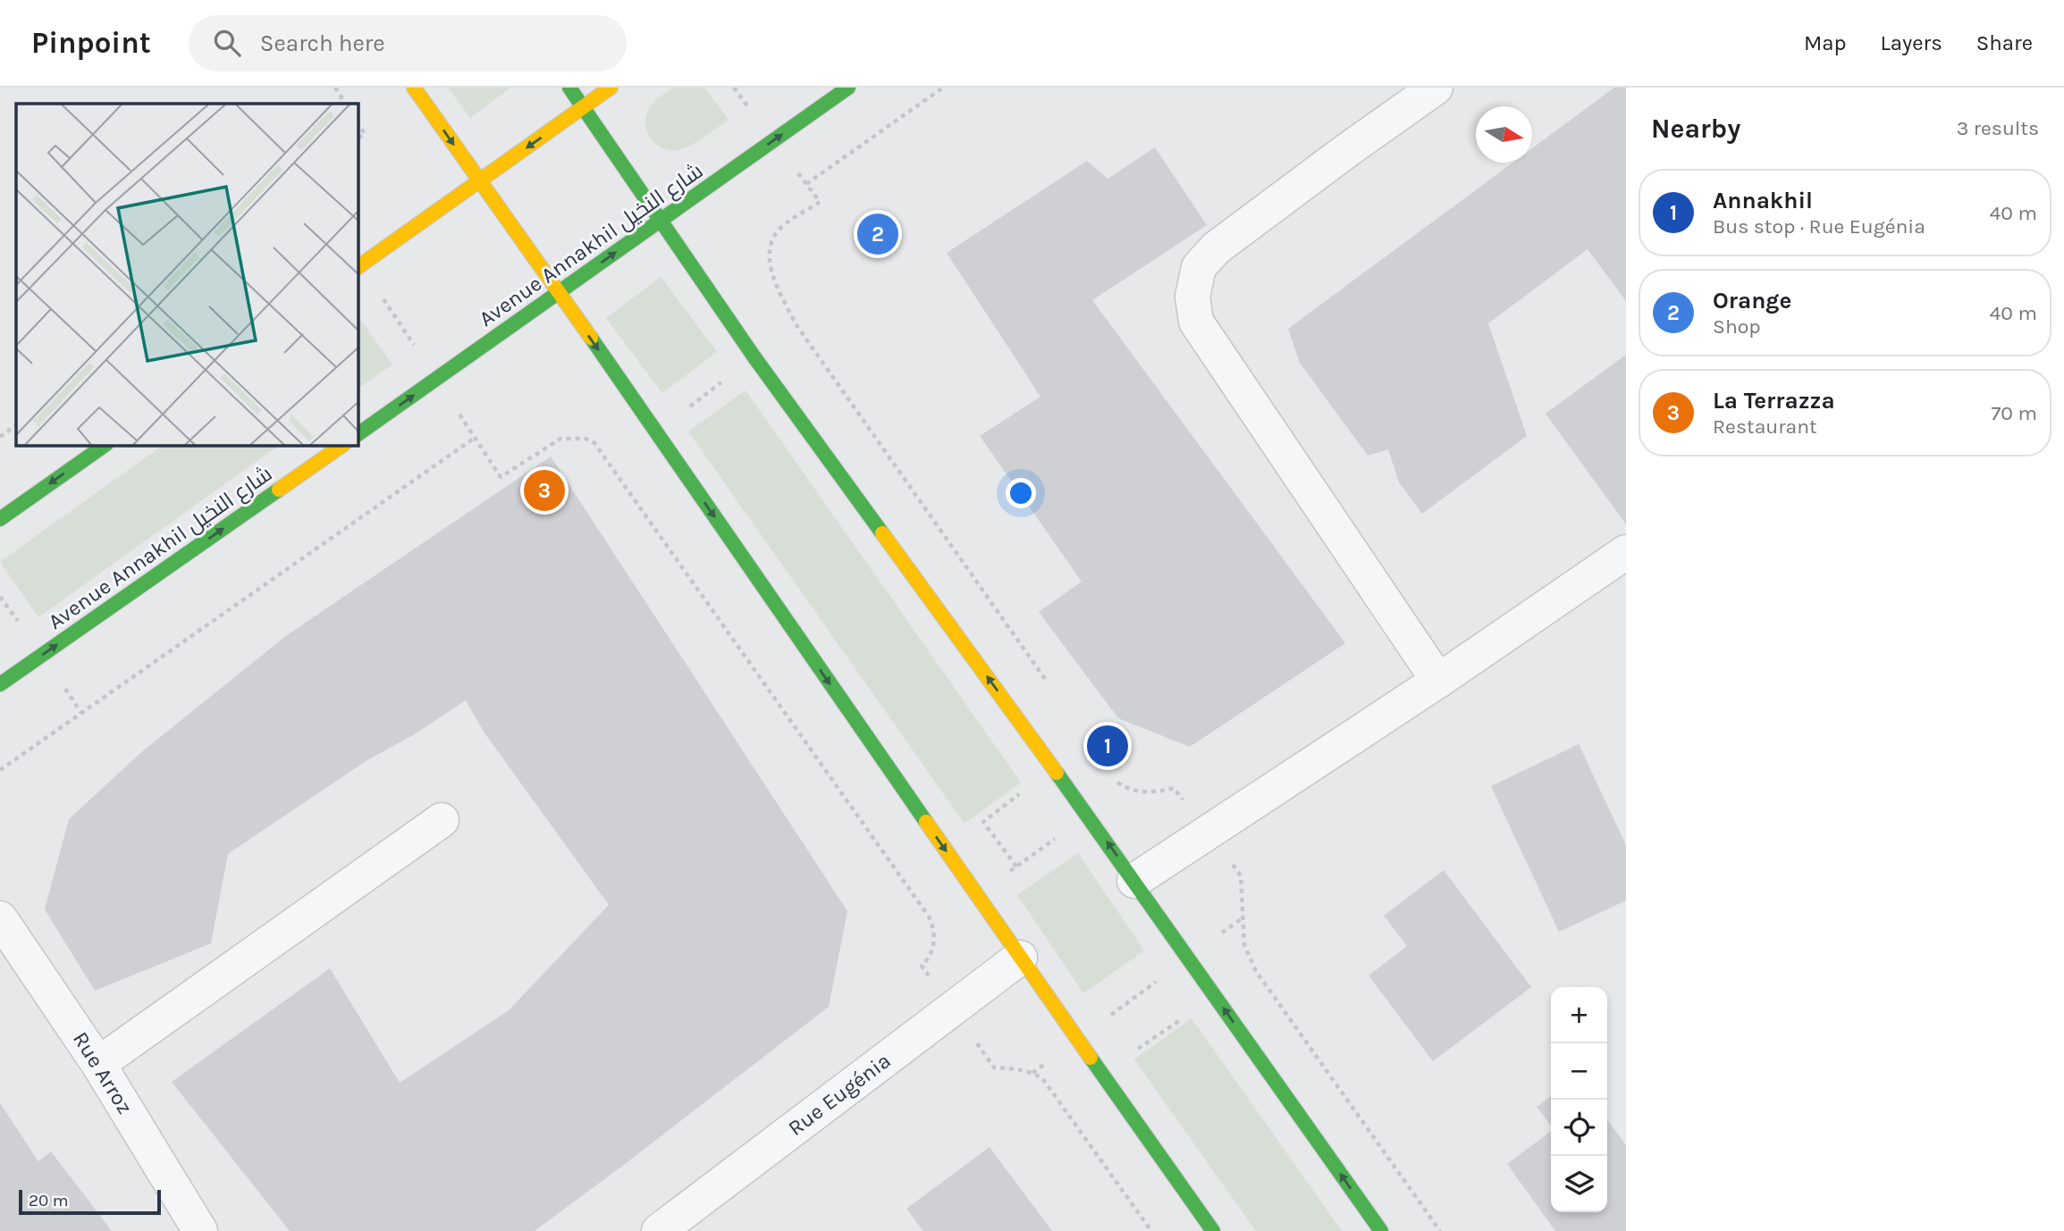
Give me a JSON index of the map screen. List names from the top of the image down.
{
  "streets": {
    "main road": ["Avenue Annakhil شارع النخيل"],
    "street": ["Rue Arroz", "Rue Eugénia"]
  },
  "one_way": ["Avenue Annakhil شارع النخيل"],
  "scale_bar": "20 m",
  "north": "right",
  "page": {
    "header": "Pinpoint",
    "search": "Search here",
    "nav": ["Map", "Layers", "Share"],
    "heading": ["Nearby", "3 results"],
    "list": [
      {
        "mark": "1",
        "name": "Annakhil",
        "note": "Bus stop · Rue Eugénia",
        "value": "40 m"
      },
      {
        "mark": "2",
        "name": "Orange",
        "note": "Shop",
        "value": "40 m"
      },
      {
        "mark": "3",
        "name": "La Terrazza",
        "note": "Restaurant",
        "value": "70 m"
      }
    ],
    "pins": ["2", "3", "1"],
    "map_buttons": ["+", "−"],
    "scale": "20 m"
  }
}
